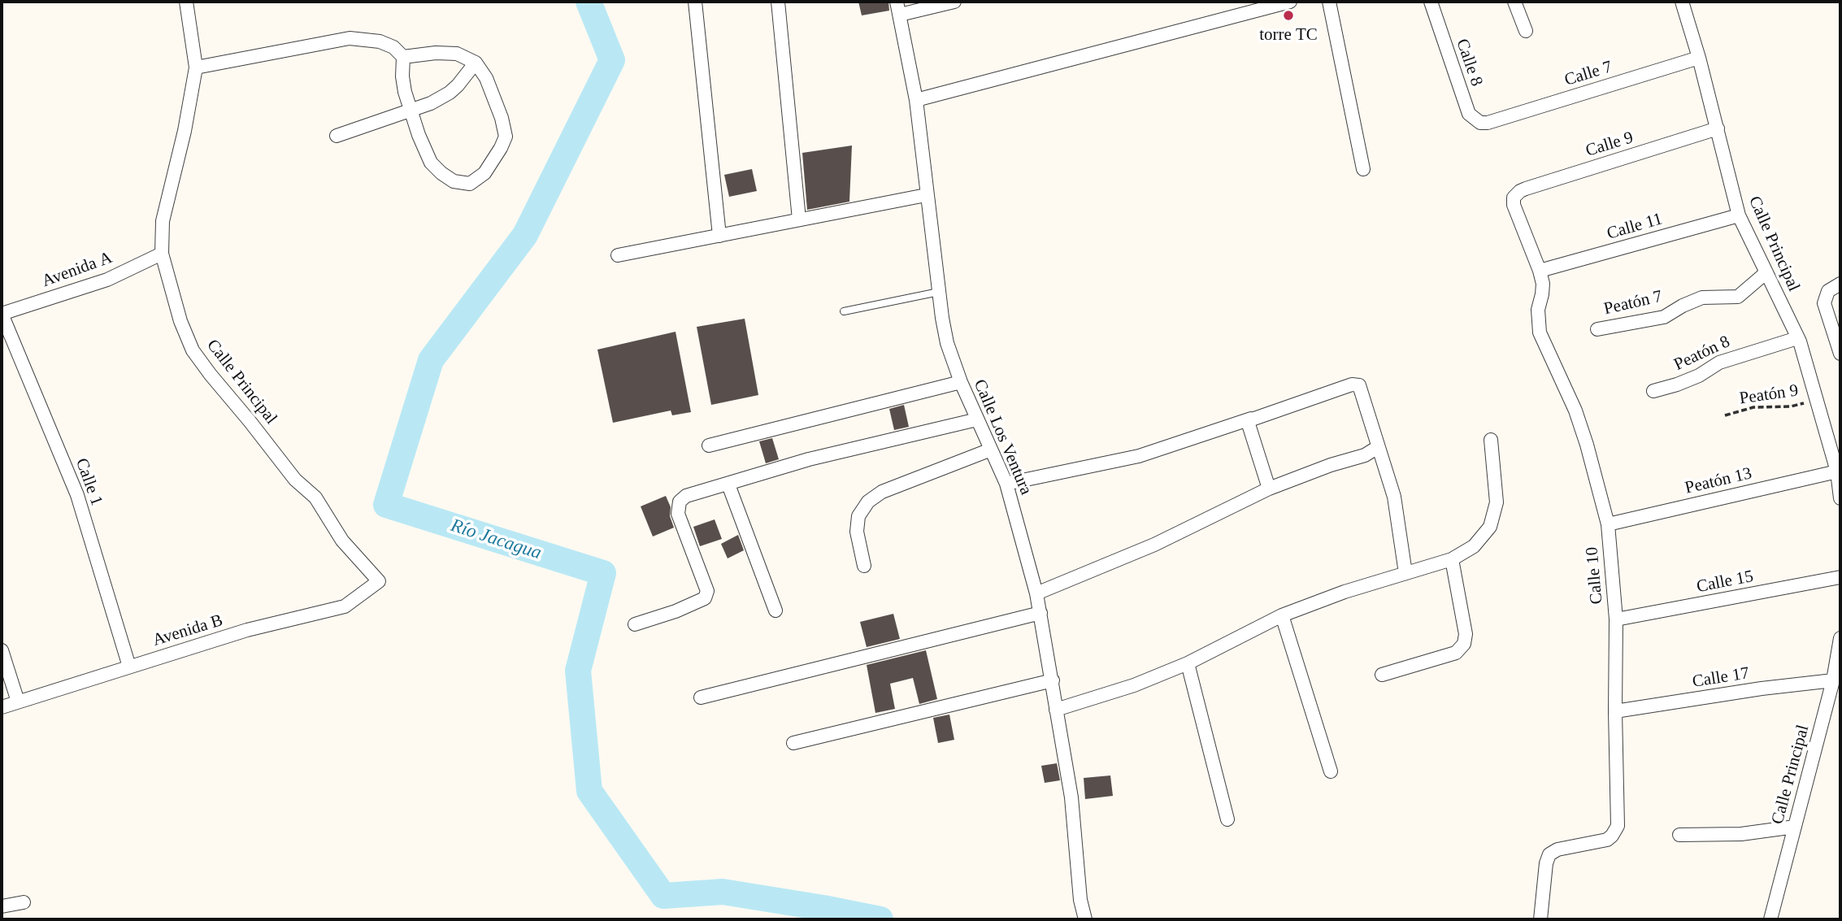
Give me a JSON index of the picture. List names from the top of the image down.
{
  "streets": {
    "street": [
      "Calle 8",
      "Calle 7",
      "Calle 9",
      "Calle 11",
      "Calle Principal",
      "Avenida A",
      "Peatón 7",
      "Peatón 8",
      "Calle Los Ventura",
      "Peatón 13",
      "Calle 1",
      "Calle 10",
      "Calle 15",
      "Avenida B",
      "Calle 17"
    ],
    "path": ["Peatón 9"]
  },
  "crossings": [
    ["Calle 8", "Calle 7"],
    ["Calle 7", "Calle Principal"],
    ["Calle 9", "Calle Principal"],
    ["Calle 9", "Calle 10"],
    ["Calle 11", "Calle Principal"],
    ["Calle 11", "Calle 10"],
    ["Calle Principal", "Avenida A"],
    ["Calle Principal", "Peatón 7"],
    ["Calle Principal", "Peatón 8"],
    ["Calle Principal", "Peatón 9"],
    ["Calle Principal", "Peatón 13"],
    ["Calle Principal", "Avenida B"],
    ["Calle Principal", "Calle 17"],
    ["Avenida A", "Calle 1"],
    ["Peatón 13", "Calle 10"],
    ["Calle 1", "Avenida B"],
    ["Calle 10", "Calle 15"],
    ["Calle 10", "Calle 17"]
  ],
  "water": ["Río Jacagua"],
  "places": ["torre TC"]
}
